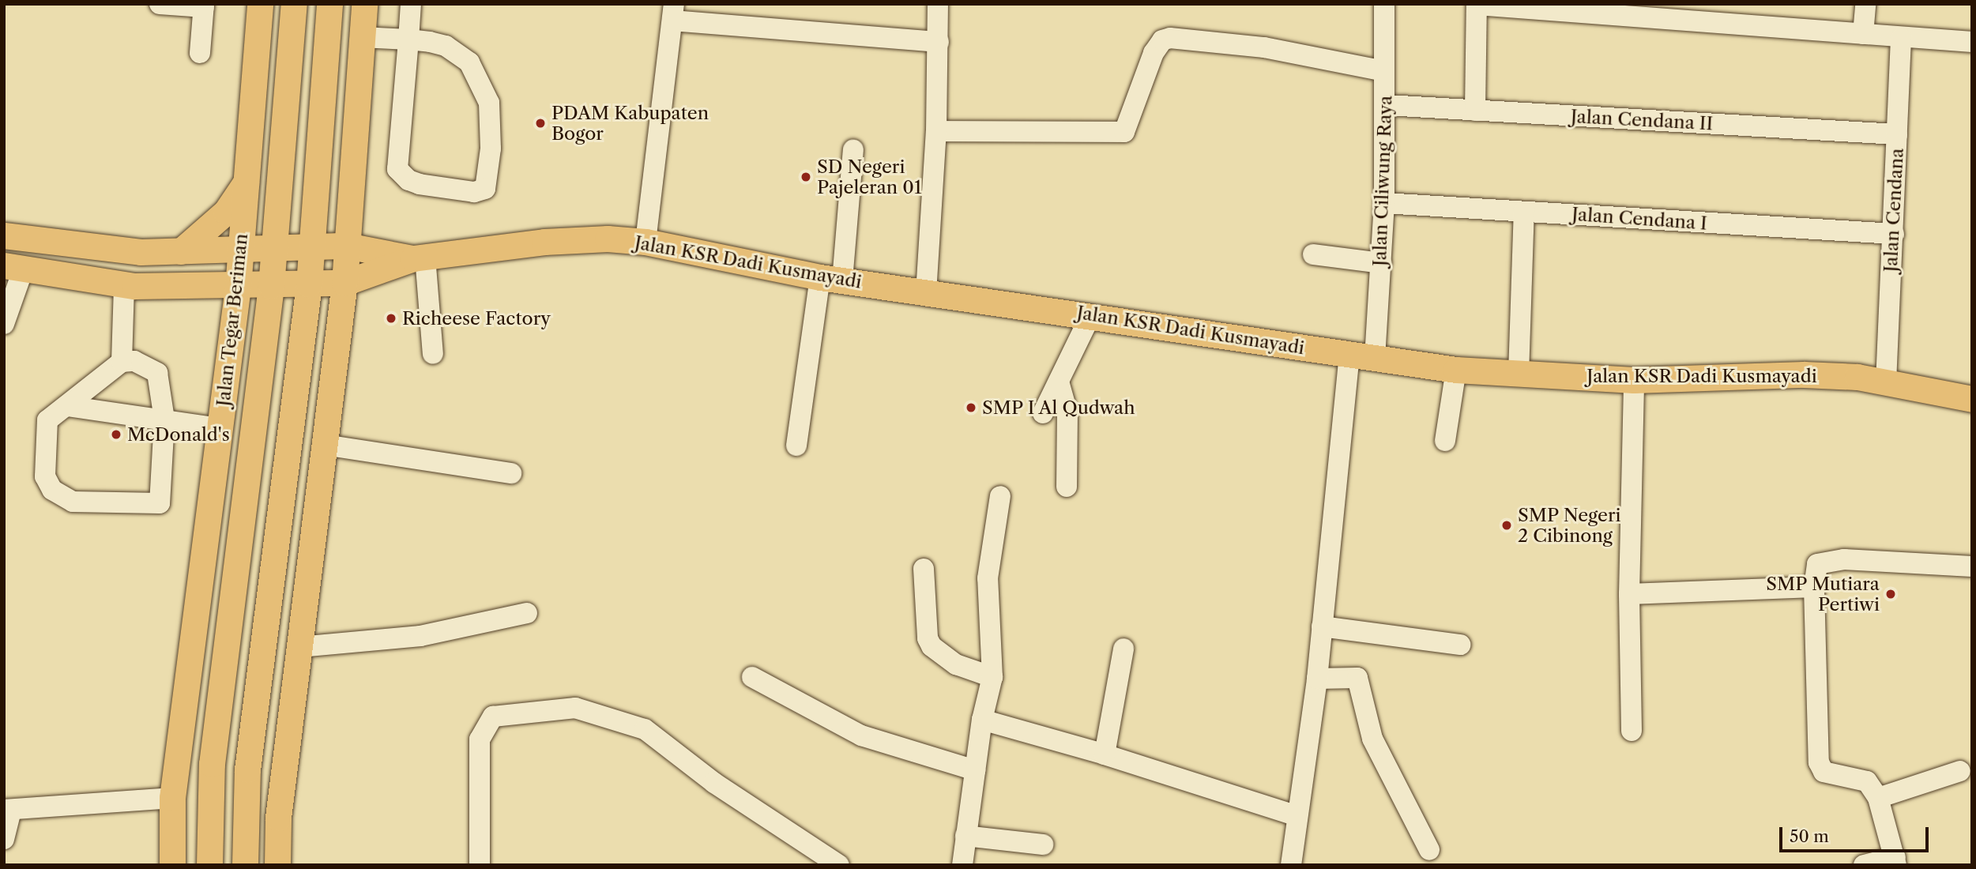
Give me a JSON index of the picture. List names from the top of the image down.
{
  "streets": {
    "main road": ["Jalan KSR Dadi Kusmayadi", "Jalan Tegar Beriman"],
    "street": [
      "Jalan Cendana II",
      "Jalan Ciliwung Raya",
      "Jalan Cendana",
      "Jalan Cendana I"
    ]
  },
  "crossings": [
    ["Jalan Cendana II", "Jalan Ciliwung Raya"],
    ["Jalan Cendana II", "Jalan Cendana"],
    ["Jalan Ciliwung Raya", "Jalan Cendana I"],
    ["Jalan Ciliwung Raya", "Jalan KSR Dadi Kusmayadi"],
    ["Jalan Cendana", "Jalan Cendana I"],
    ["Jalan Cendana", "Jalan KSR Dadi Kusmayadi"],
    ["Jalan KSR Dadi Kusmayadi", "Jalan Tegar Beriman"]
  ],
  "places": [
    "PDAM Kabupaten Bogor",
    "SD Negeri Pajeleran 01",
    "Richeese Factory",
    "SMP I Al Qudwah",
    "McDonald's",
    "SMP Negeri 2 Cibinong",
    "SMP Mutiara Pertiwi"
  ],
  "scale_bar": "50 m"
}
